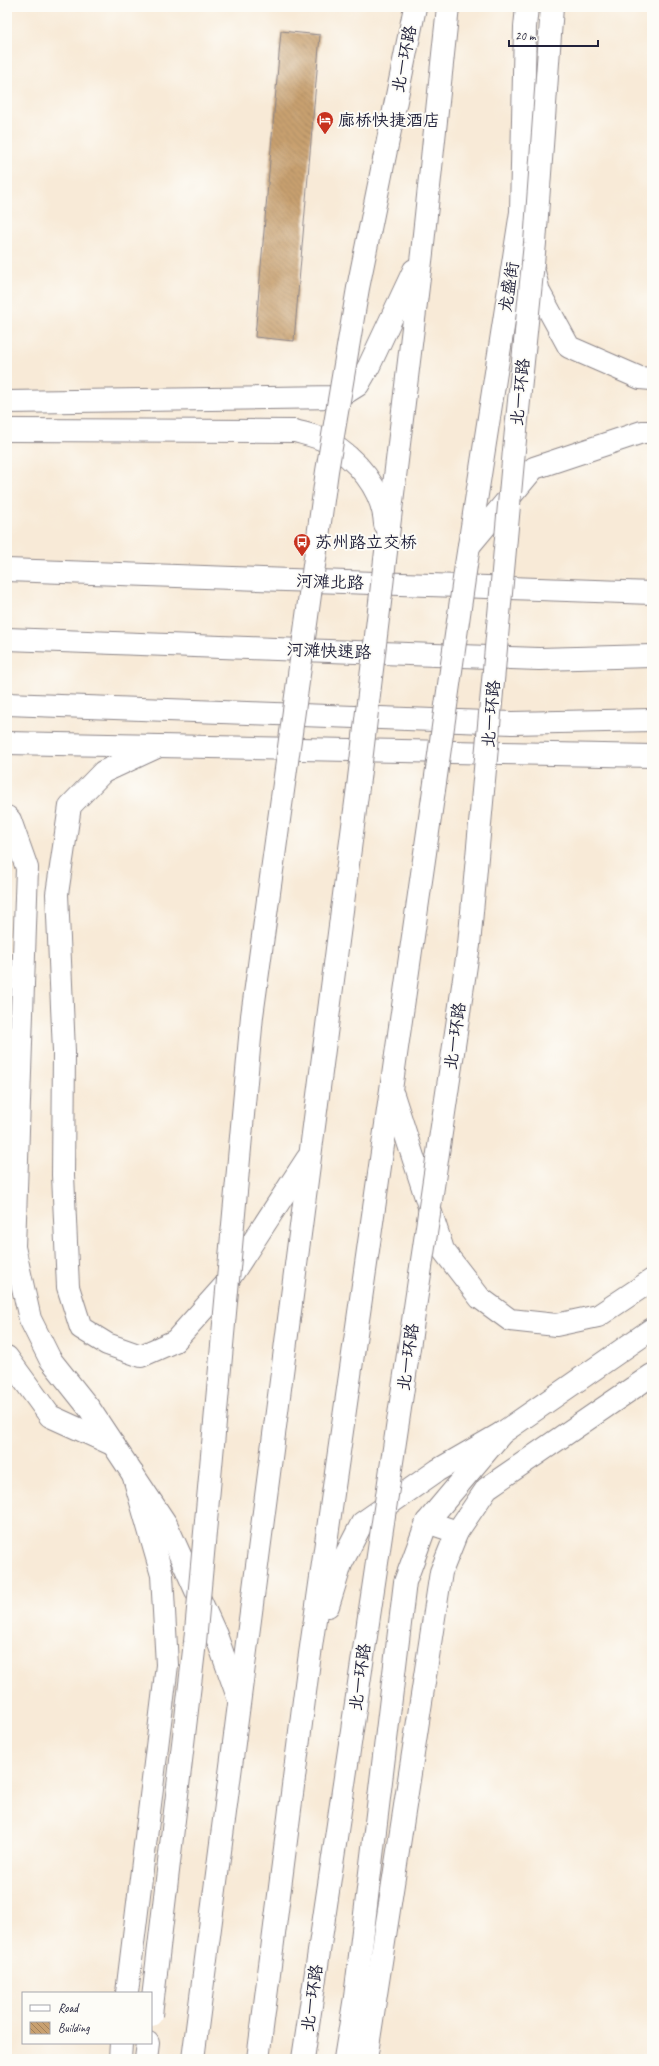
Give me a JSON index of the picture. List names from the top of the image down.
{
  "streets": {
    "main road": [
      "北一环路",
      "龙盛街",
      "河滩北路",
      "河滩快速路"
    ]
  },
  "places": {
    "hotel": ["廊桥快捷酒店"],
    "bus stop": ["苏州路立交桥"]
  },
  "legend": ["Road", "Building"],
  "scale_bar": "20 m"
}
